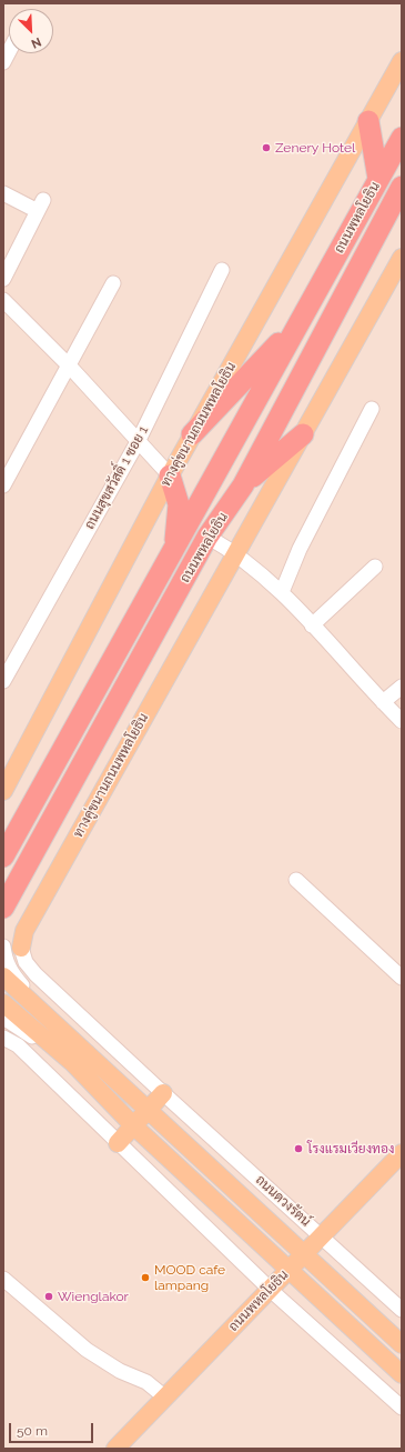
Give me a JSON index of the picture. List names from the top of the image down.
{
  "streets": {
    "highway": ["ถนนพหลโยธิน"],
    "main road": ["ทางคู่ขนานถนนพหลโยธิน"],
    "street": ["ถนนสุขสวัสดิ์ 1 ซอย 1", "ถนนดวงรัตน์"]
  },
  "crossings": [
    ["ถนนพหลโยธิน", "ถนนดวงรัตน์"],
    ["ทางคู่ขนานถนนพหลโยธิน", "ถนนดวงรัตน์"]
  ],
  "places": [
    "Zenery Hotel",
    "โรงแรมเวียงทอง",
    "MOOD cafe lampang",
    "Wienglakor"
  ],
  "scale_bar": "50 m",
  "north": "bottom right"
}
